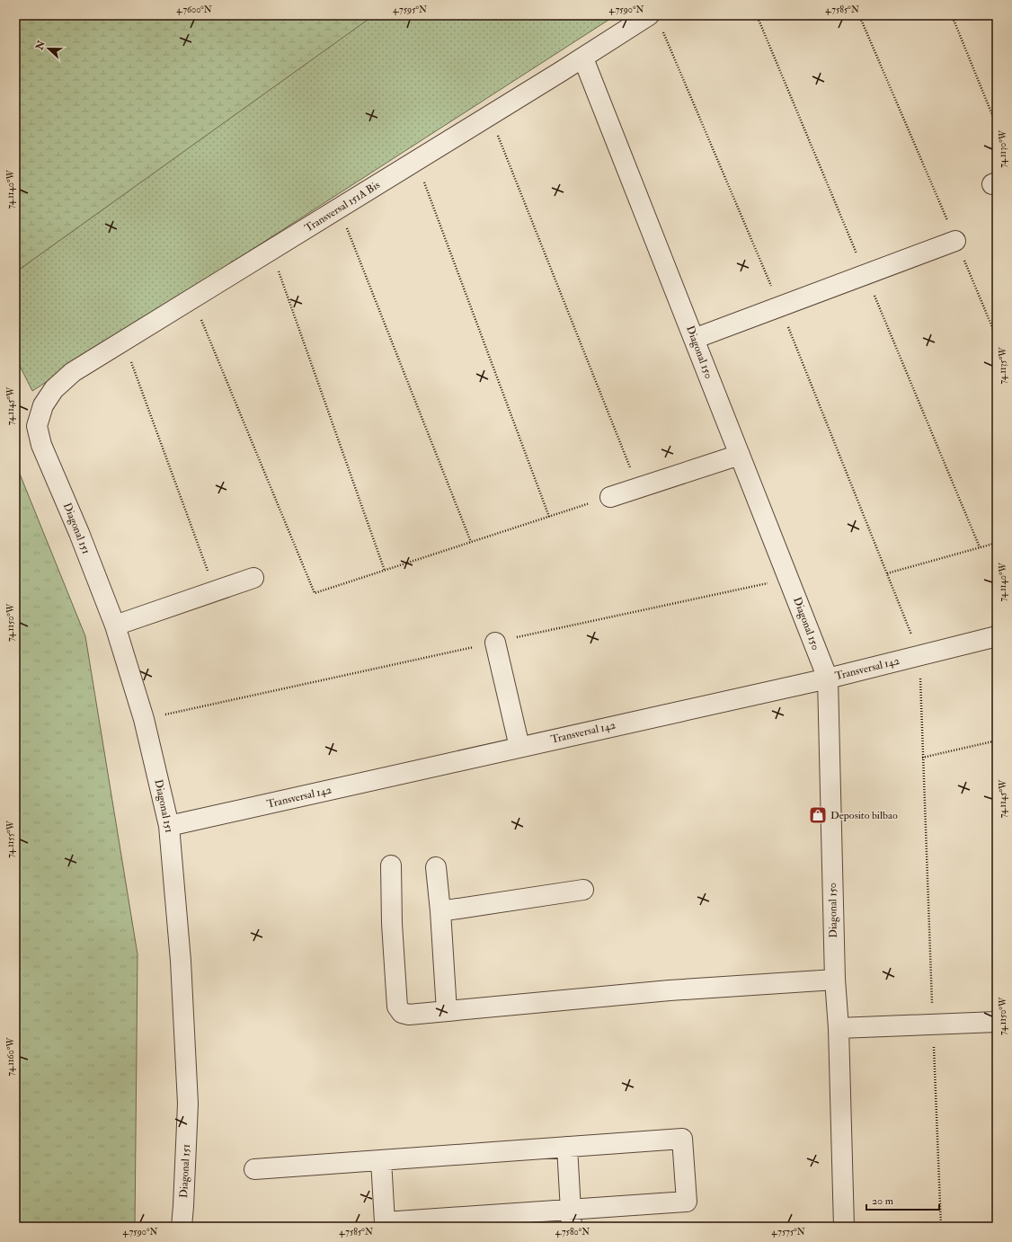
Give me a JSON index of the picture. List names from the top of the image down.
{
  "streets": {
    "street": [
      "Transversal 151A Bis",
      "Diagonal 150",
      "Diagonal 151",
      "Transversal 142"
    ]
  },
  "crossings": [
    ["Transversal 151A Bis", "Diagonal 150"],
    ["Transversal 151A Bis", "Diagonal 151"],
    ["Diagonal 150", "Transversal 142"],
    ["Diagonal 151", "Transversal 142"]
  ],
  "places": {
    "shop": ["Deposito bilbao"]
  },
  "scale_bar": "20 m",
  "north": "left",
  "coordinates": [
    "4.7600°N",
    "4.7595°N",
    "4.7590°N",
    "4.7585°N",
    "74.1130°W",
    "74.1140°W",
    "74.1135°W",
    "74.1145°W",
    "74.1150°W",
    "74.1155°W",
    "74.1160°W",
    "4.7580°N",
    "4.7575°N"
  ]
}
